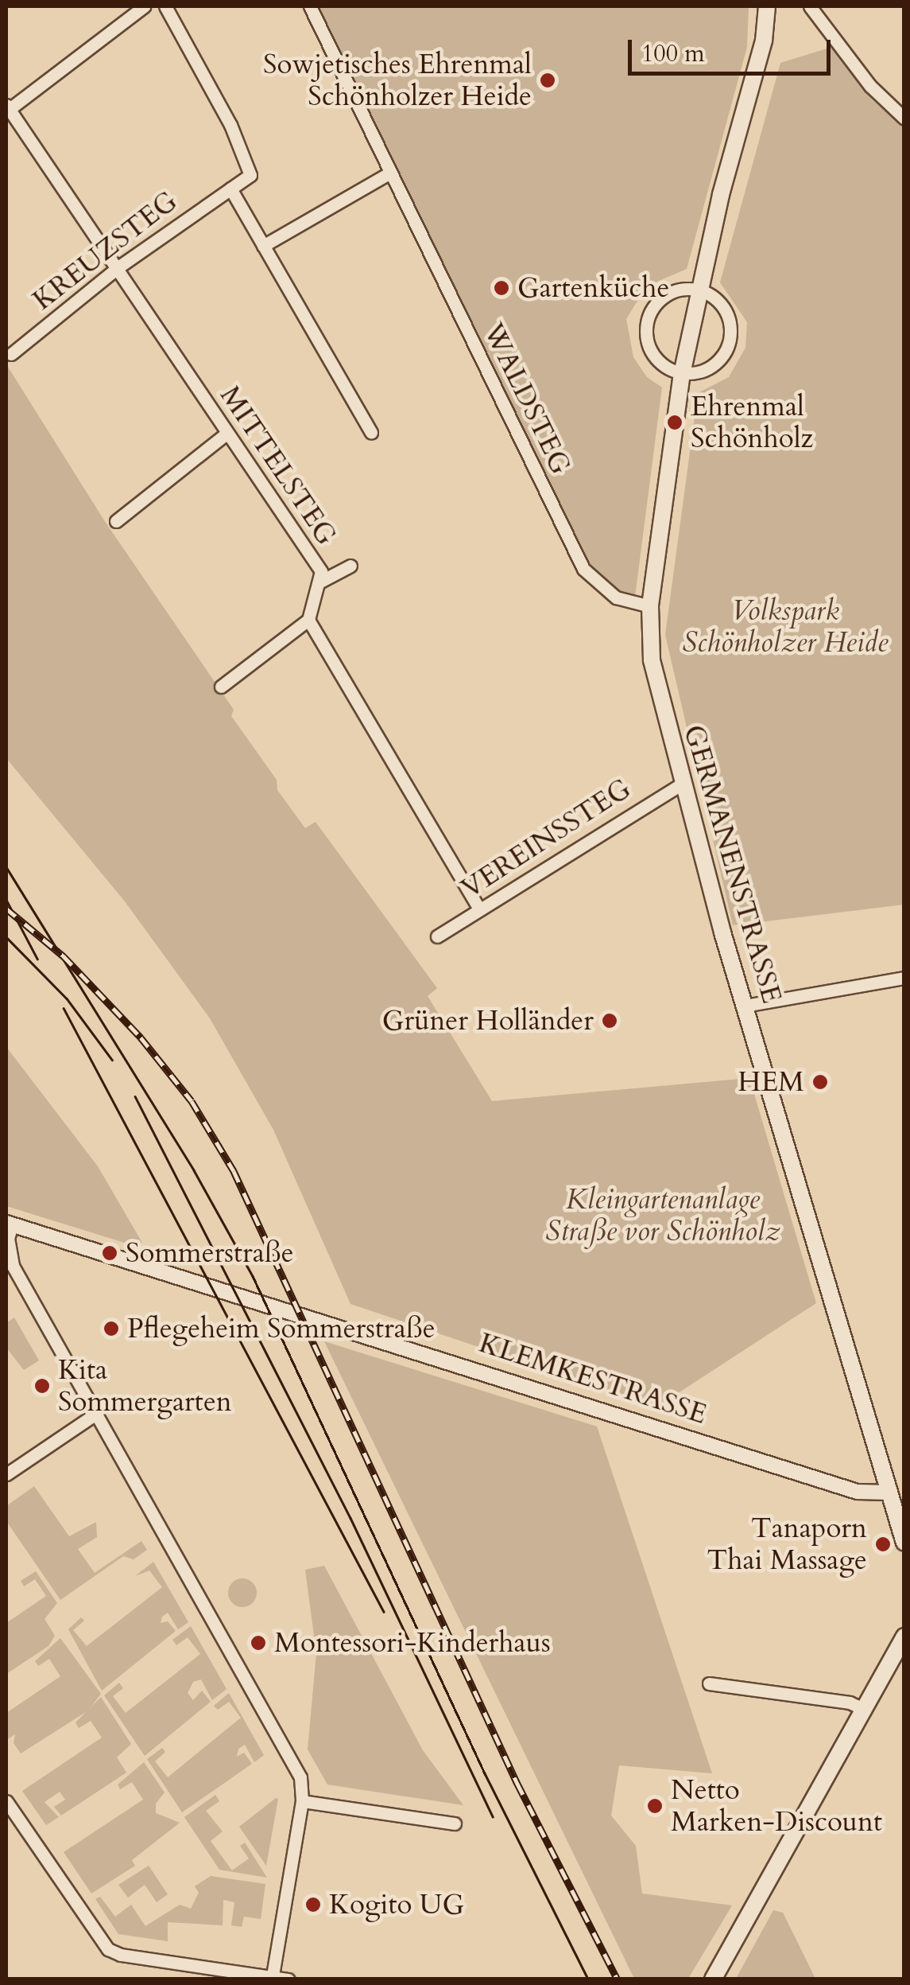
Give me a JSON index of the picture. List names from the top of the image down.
{
  "streets": {
    "main road": ["GERMANENSTRASSE"],
    "street": [
      "KREUZSTEG",
      "WALDSTEG",
      "MITTELSTEG",
      "VEREINSSTEG",
      "KLEMKESTRASSE"
    ]
  },
  "crossings": [
    ["KREUZSTEG", "MITTELSTEG"],
    ["WALDSTEG", "GERMANENSTRASSE"],
    ["VEREINSSTEG", "GERMANENSTRASSE"],
    ["GERMANENSTRASSE", "KLEMKESTRASSE"]
  ],
  "parks": ["Volkspark Schönholzer Heide", "Kleingartenanlage Straße vor Schönholz"],
  "places": [
    "Sowjetisches Ehrenmal Schönholzer Heide",
    "Gartenküche",
    "Ehrenmal Schönholz",
    "Grüner Holländer",
    "HEM",
    "Sommerstraße",
    "Pflegeheim Sommerstraße",
    "Kita Sommergarten",
    "Tanaporn Thai Massage",
    "Montessori-Kinderhaus",
    "Netto Marken-Discount",
    "Kogito UG"
  ],
  "scale_bar": "100 m"
}
